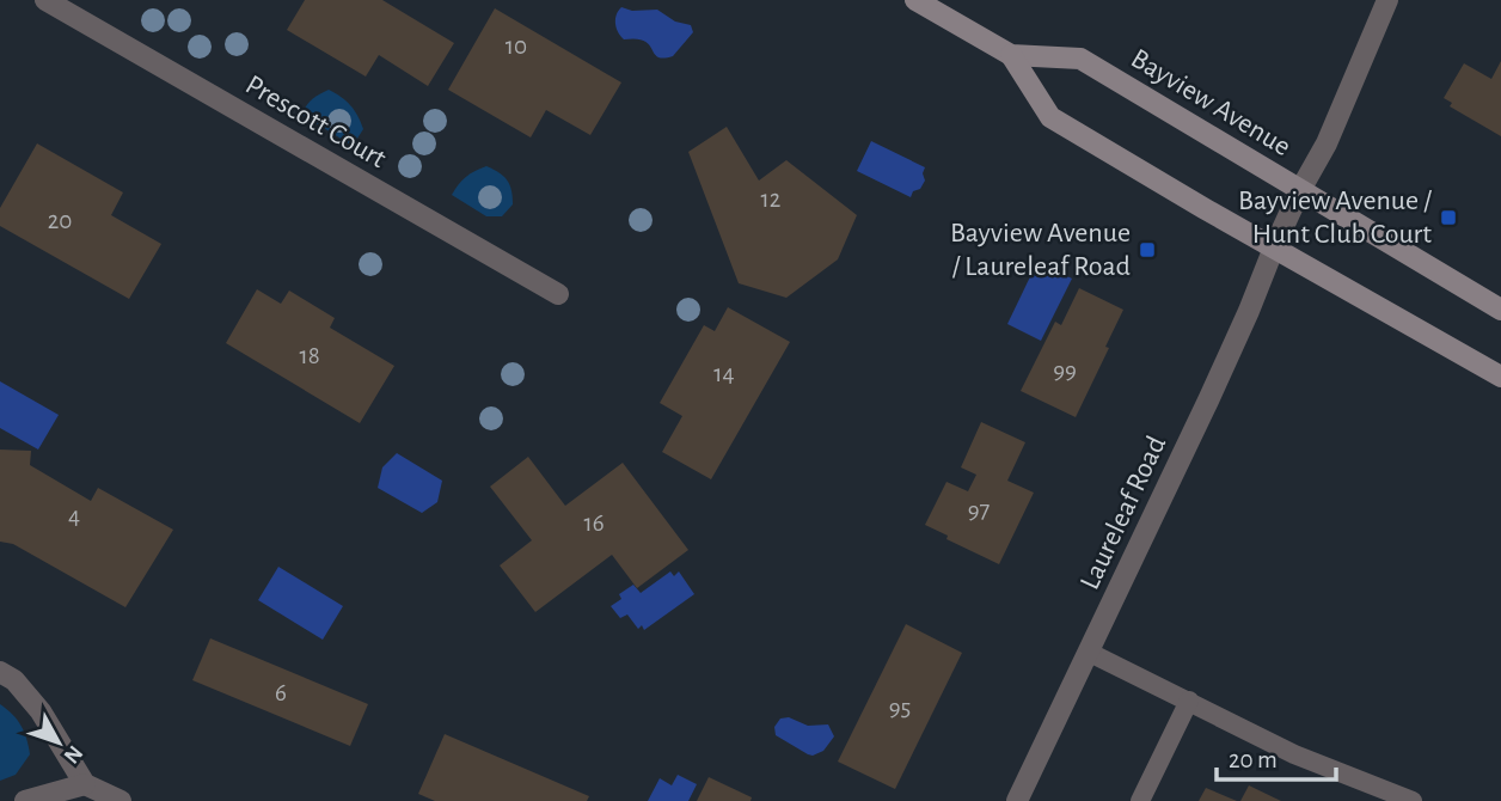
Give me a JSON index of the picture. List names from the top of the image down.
{
  "streets": {
    "main road": ["Bayview Avenue"],
    "street": ["Prescott Court", "Laureleaf Road"]
  },
  "crossings": [
    ["Bayview Avenue", "Laureleaf Road"]
  ],
  "places": {
    "transit": ["Bayview Avenue / Hunt Club Court", "Bayview Avenue / Laureleaf Road"]
  },
  "house_numbers": [
    "10",
    "12",
    "20",
    "18",
    "99",
    "14",
    "97",
    "4",
    "16",
    "6",
    "95"
  ],
  "scale_bar": "20 m",
  "north": "bottom right"
}
